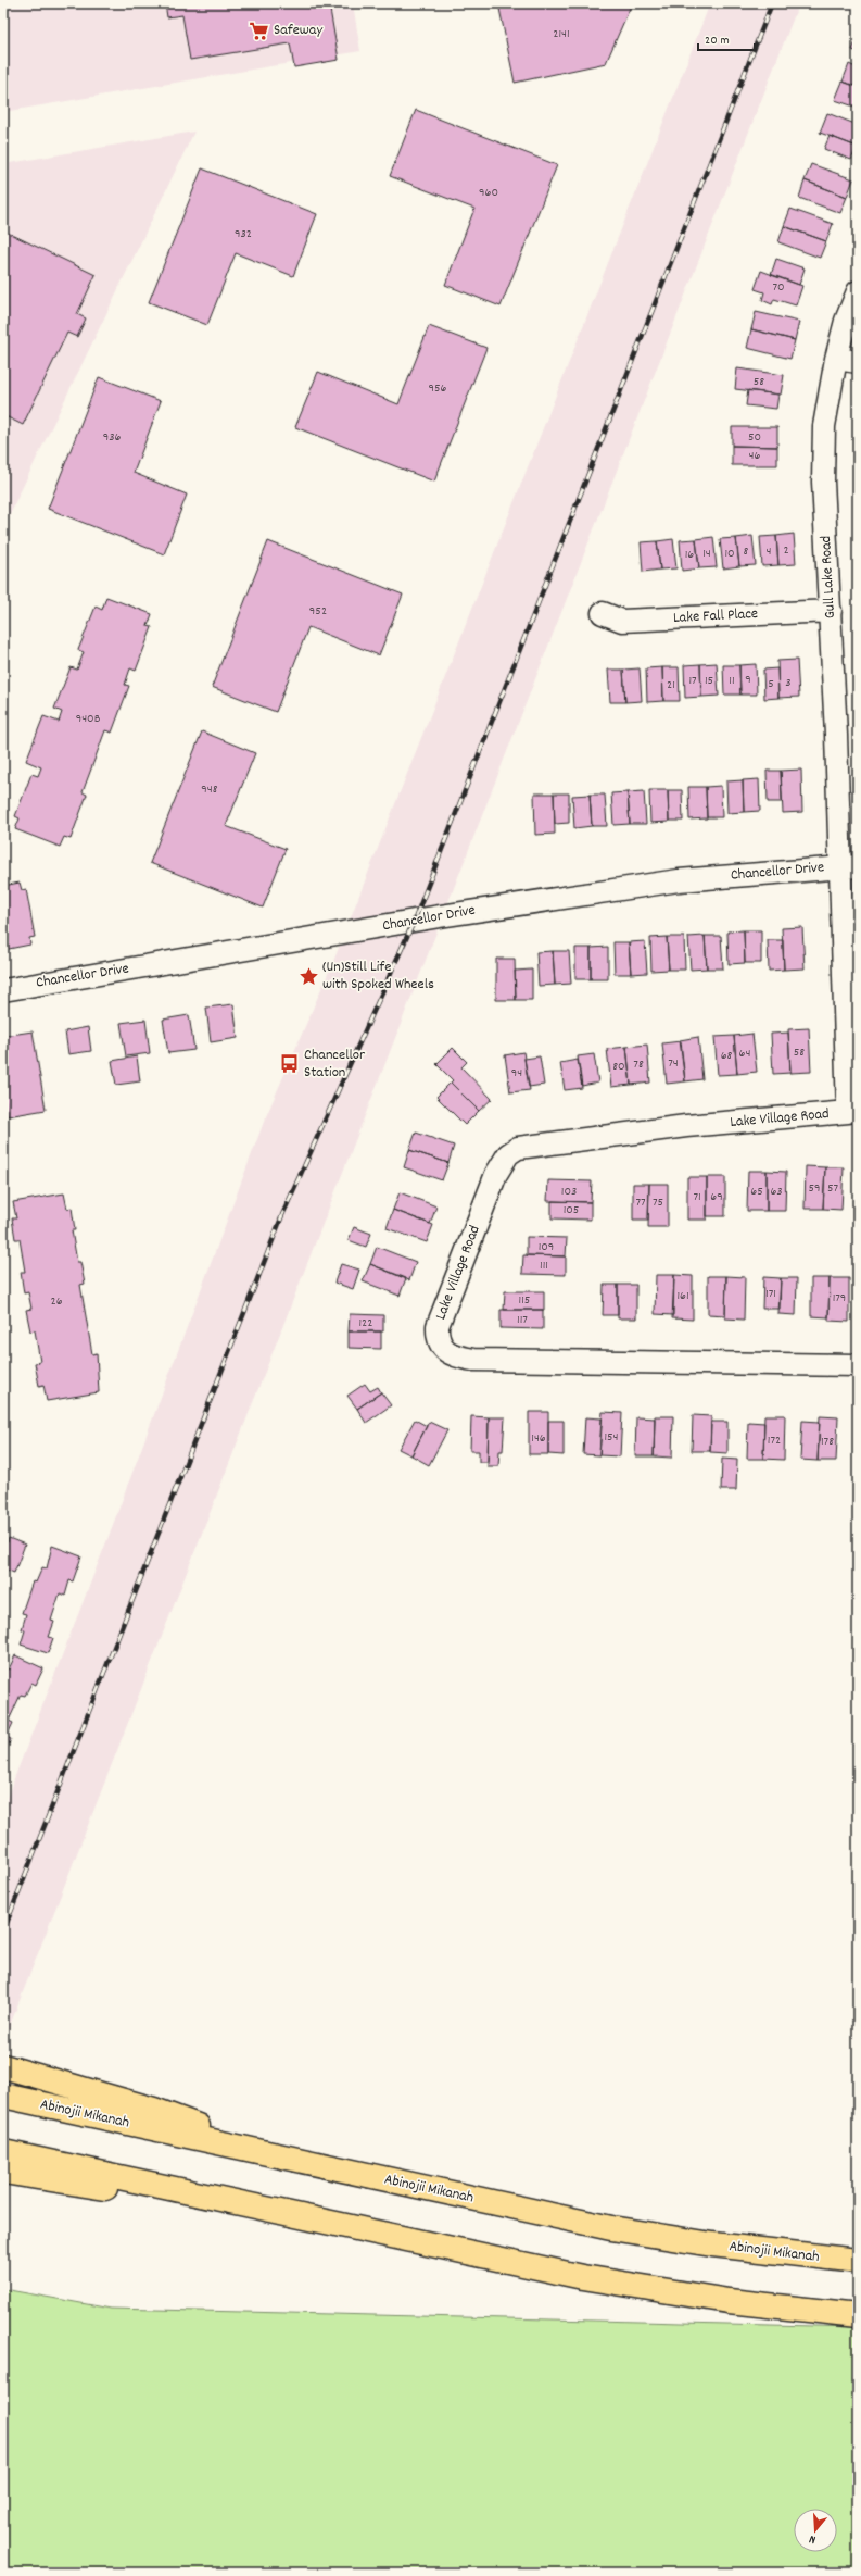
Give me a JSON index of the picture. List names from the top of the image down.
{
  "streets": {
    "main road": ["Abinojii Mikanah"],
    "street": [
      "Gull Lake Road",
      "Lake Fall Place",
      "Chancellor Drive",
      "Lake Village Road"
    ]
  },
  "crossings": [
    ["Gull Lake Road", "Lake Fall Place"],
    ["Gull Lake Road", "Chancellor Drive"],
    ["Gull Lake Road", "Lake Village Road"],
    ["Chancellor Drive", "Lake Village Road"]
  ],
  "places": {
    "supermarket": ["Safeway"],
    "place": ["(Un)Still Life with Spoked Wheels"],
    "bus stop": ["Chancellor Station"]
  },
  "house_numbers": [
    "2141",
    "960",
    "932",
    "70",
    "58",
    "956",
    "936",
    "50",
    "46",
    "2",
    "8",
    "4",
    "14",
    "10",
    "16",
    "952",
    "9",
    "17",
    "15",
    "11",
    "3",
    "5",
    "21",
    "940B",
    "948",
    "58",
    "64",
    "68",
    "74",
    "78",
    "80",
    "94",
    "59",
    "57",
    "103",
    "65",
    "63",
    "71",
    "69",
    "77",
    "75",
    "105",
    "109",
    "111",
    "171",
    "161",
    "179",
    "115",
    "26",
    "117",
    "122",
    "154",
    "146",
    "172",
    "178"
  ],
  "scale_bar": "20 m",
  "north": "bottom"
}
